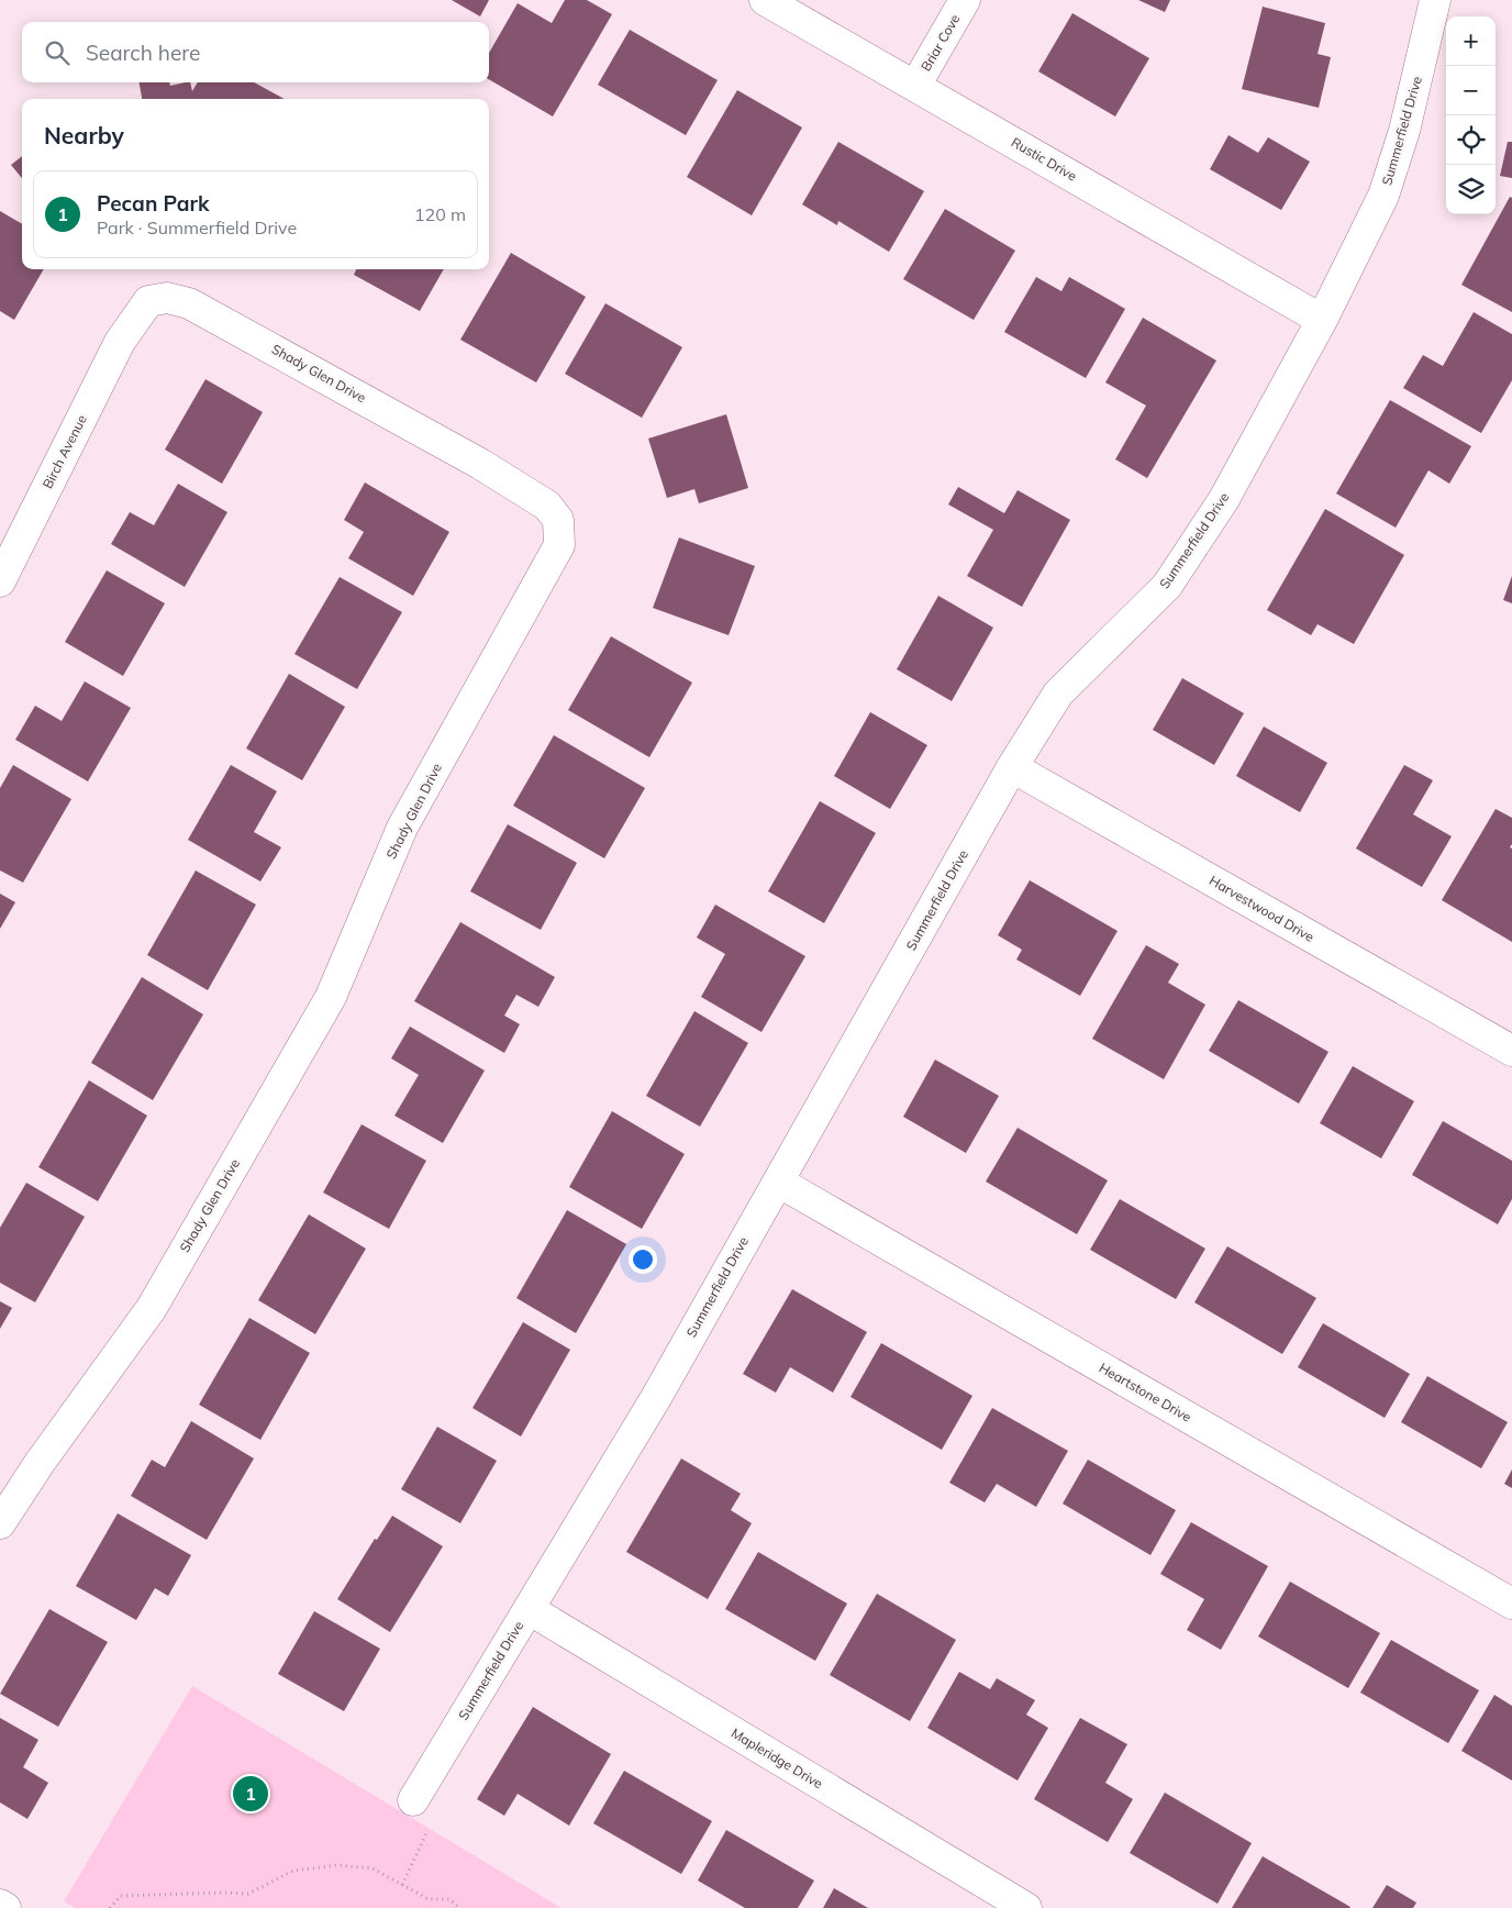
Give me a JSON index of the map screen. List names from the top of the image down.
{
  "streets": {
    "street": [
      "Briar Cove",
      "Summerfield Drive",
      "Rustic Drive",
      "Shady Glen Drive",
      "Birch Avenue",
      "Harvestwood Drive",
      "Heartstone Drive",
      "Mapleridge Drive"
    ]
  },
  "crossings": [
    ["Briar Cove", "Rustic Drive"],
    ["Summerfield Drive", "Rustic Drive"],
    ["Summerfield Drive", "Harvestwood Drive"],
    ["Summerfield Drive", "Heartstone Drive"],
    ["Summerfield Drive", "Mapleridge Drive"],
    ["Shady Glen Drive", "Birch Avenue"]
  ],
  "page": {
    "map_buttons": ["+", "−"],
    "search": "Search here",
    "heading": "Nearby",
    "list": [
      {
        "mark": "1",
        "name": "Pecan Park",
        "note": "Park · Summerfield Drive",
        "value": "120 m"
      }
    ],
    "pins": "1"
  }
}
